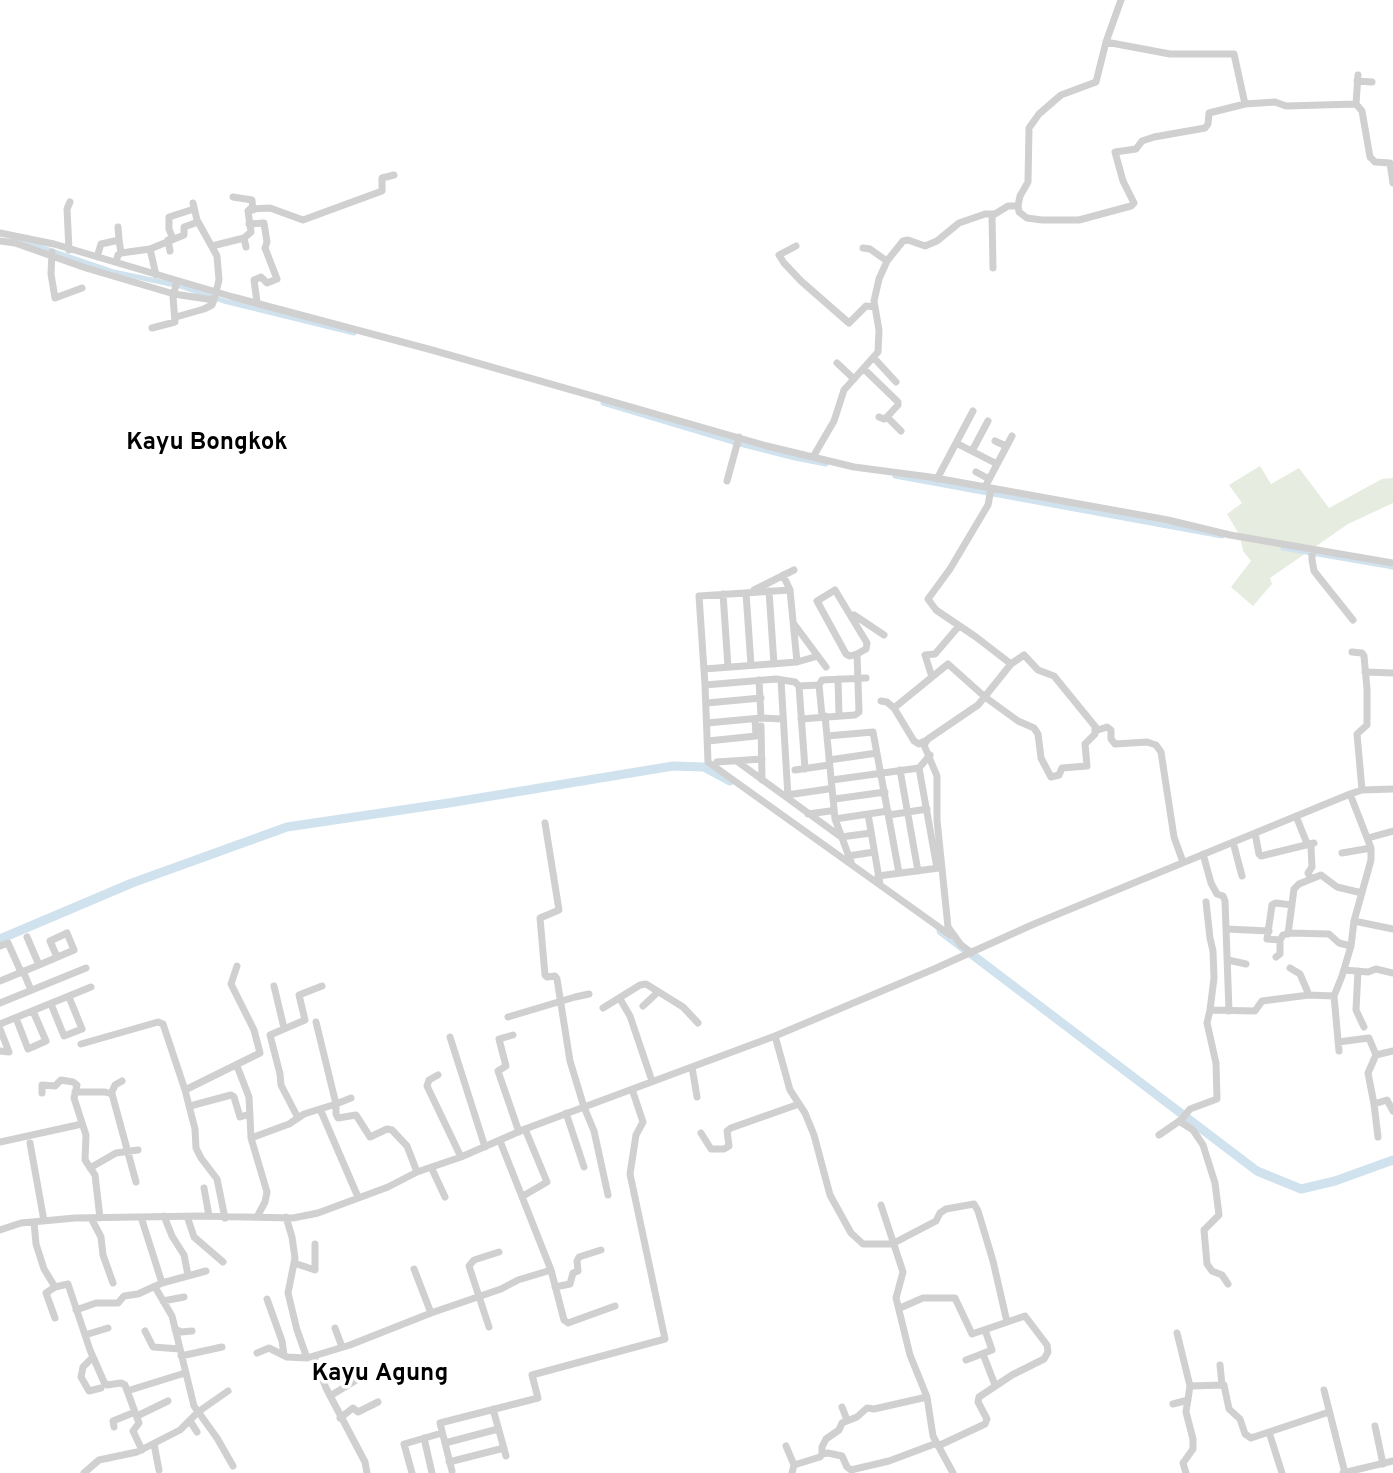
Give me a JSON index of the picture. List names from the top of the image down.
{
  "districts": ["Kayu Bongkok", "Kayu Agung"]
}
